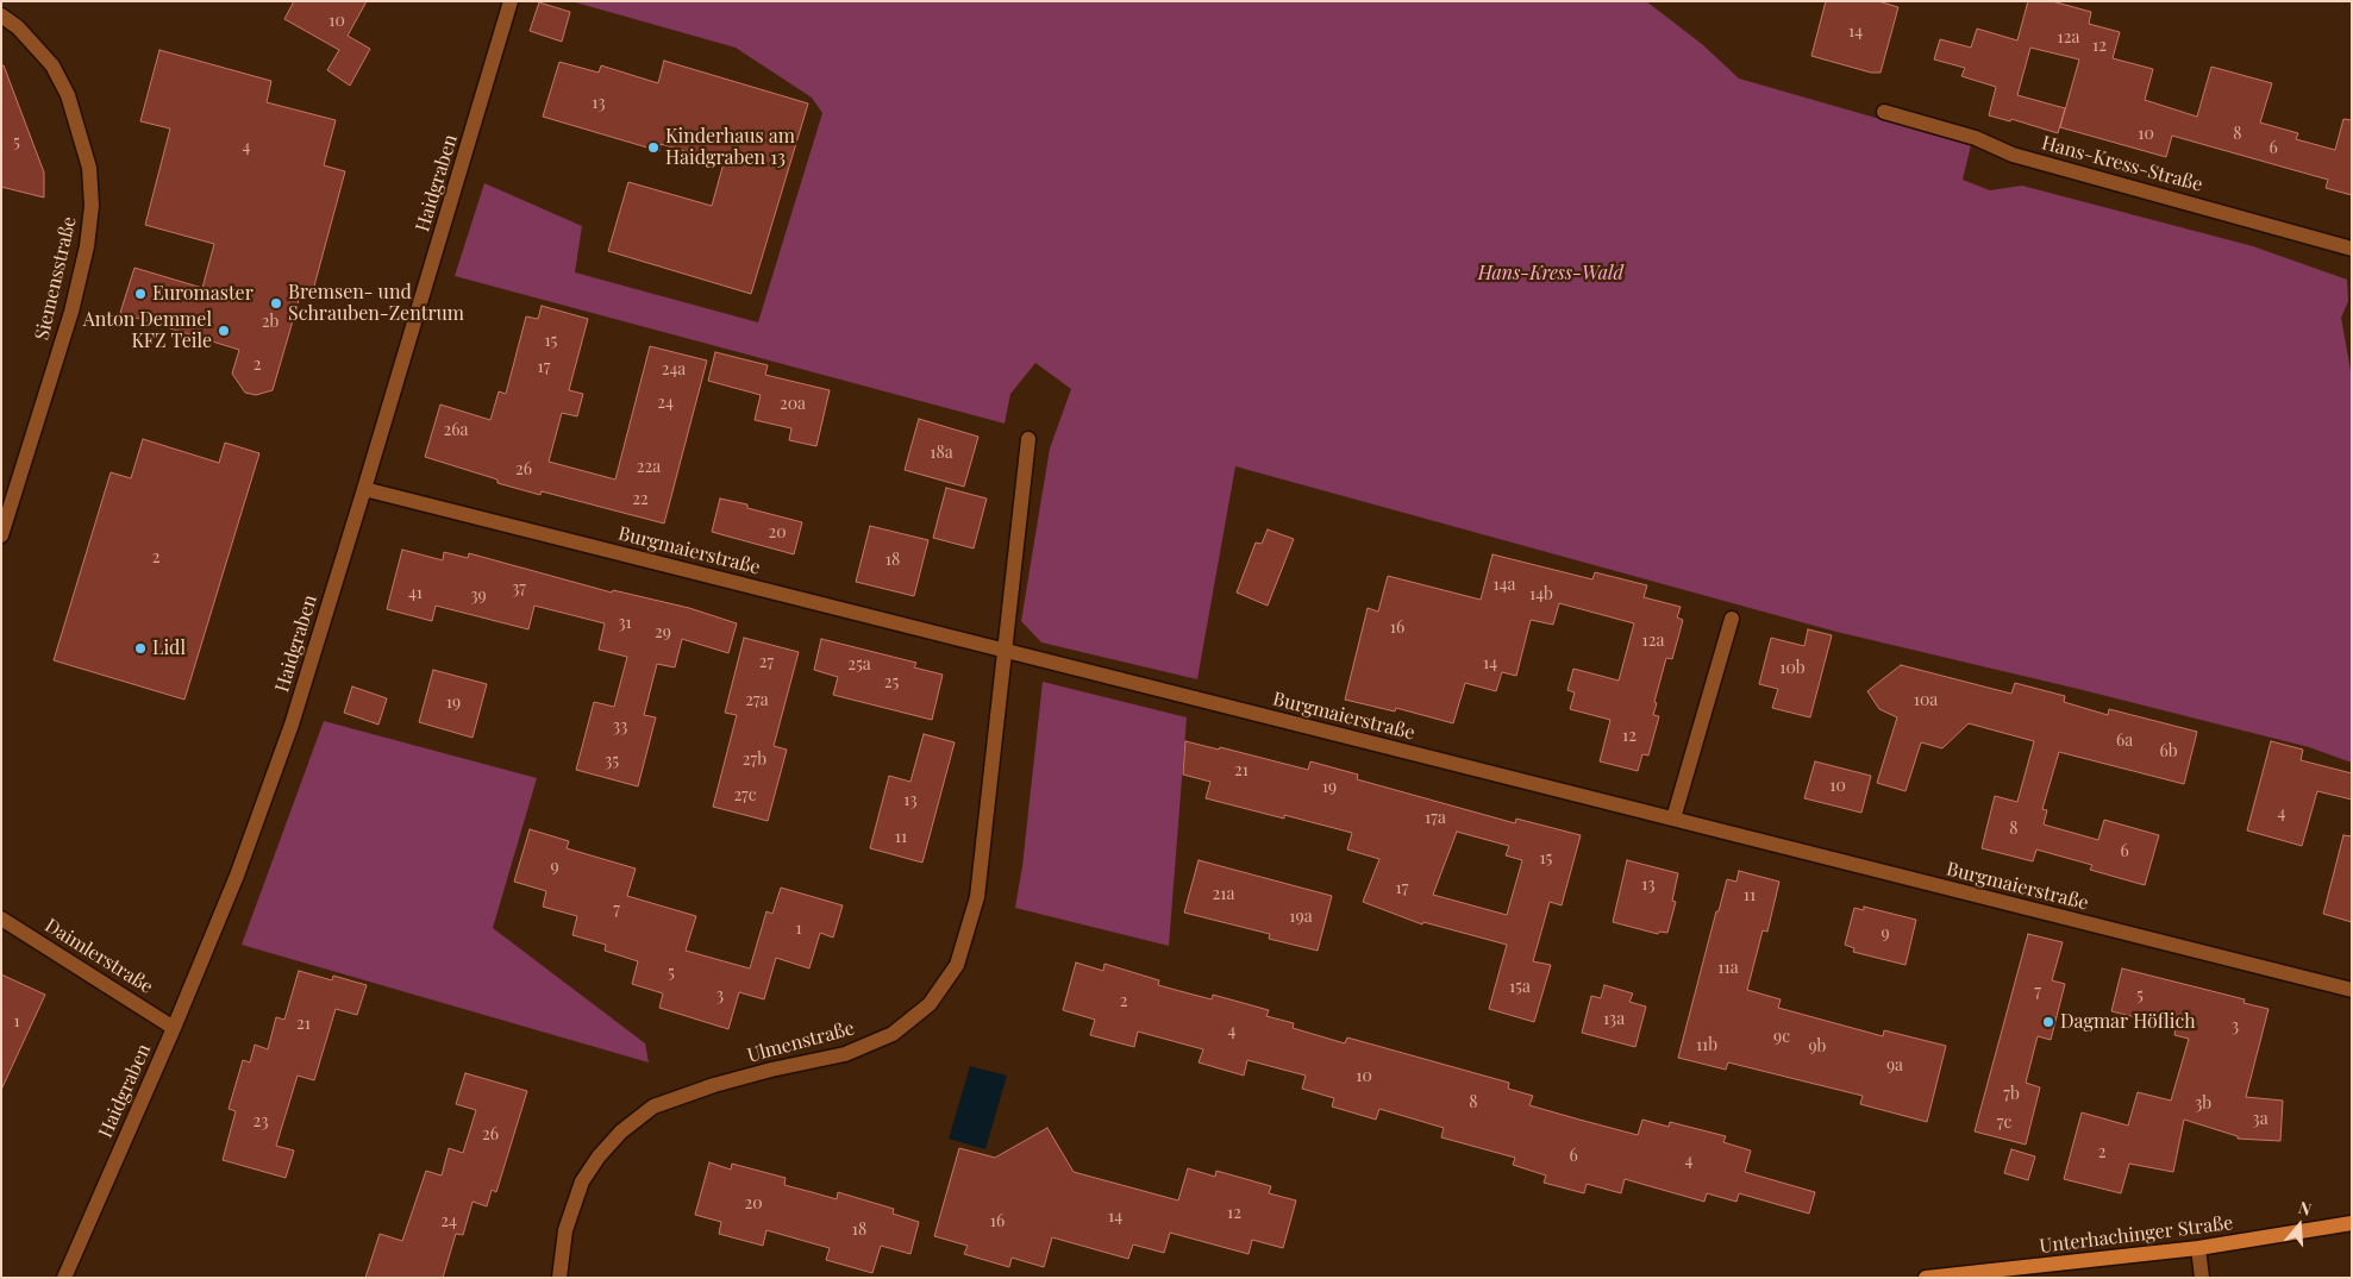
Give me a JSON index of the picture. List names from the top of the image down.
{
  "streets": {
    "main road": ["Unterhachinger Straße"],
    "street": [
      "Hans-Kress-Straße",
      "Haidgraben",
      "Siemensstraße",
      "Burgmaierstraße",
      "Daimlerstraße",
      "Ulmenstraße"
    ]
  },
  "crossings": [
    ["Haidgraben", "Burgmaierstraße"],
    ["Haidgraben", "Daimlerstraße"],
    ["Burgmaierstraße", "Ulmenstraße"]
  ],
  "parks": ["Hans-Kress-Wald"],
  "places": [
    "Kinderhaus am Haidgraben 13",
    "Euromaster",
    "Bremsen- und Schrauben-Zentrum",
    "Anton Demmel KFZ Teile",
    "Lidl",
    "Dagmar Höflich"
  ],
  "house_numbers": [
    "10",
    "14",
    "12a",
    "12",
    "13",
    "10",
    "8",
    "5",
    "4",
    "6",
    "2b",
    "15",
    "2",
    "17",
    "24a",
    "24",
    "20a",
    "26a",
    "18a",
    "22a",
    "26",
    "22",
    "20",
    "2",
    "18",
    "14a",
    "37",
    "41",
    "14b",
    "39",
    "31",
    "16",
    "29",
    "12a",
    "27",
    "14",
    "25a",
    "10b",
    "25",
    "27a",
    "10a",
    "19",
    "33",
    "12",
    "6a",
    "6b",
    "27b",
    "35",
    "21",
    "10",
    "19",
    "27c",
    "13",
    "4",
    "17a",
    "8",
    "11",
    "6",
    "15",
    "9",
    "13",
    "17",
    "21a",
    "11",
    "7",
    "19a",
    "1",
    "9",
    "11a",
    "5",
    "15a",
    "7",
    "3",
    "5",
    "2",
    "13a",
    "1",
    "21",
    "3",
    "4",
    "9c",
    "11b",
    "9b",
    "9a",
    "10",
    "7b",
    "8",
    "3b",
    "3a",
    "23",
    "7c",
    "26",
    "2",
    "6",
    "4",
    "20",
    "12",
    "14",
    "24",
    "16",
    "18"
  ],
  "north": "top"
}
